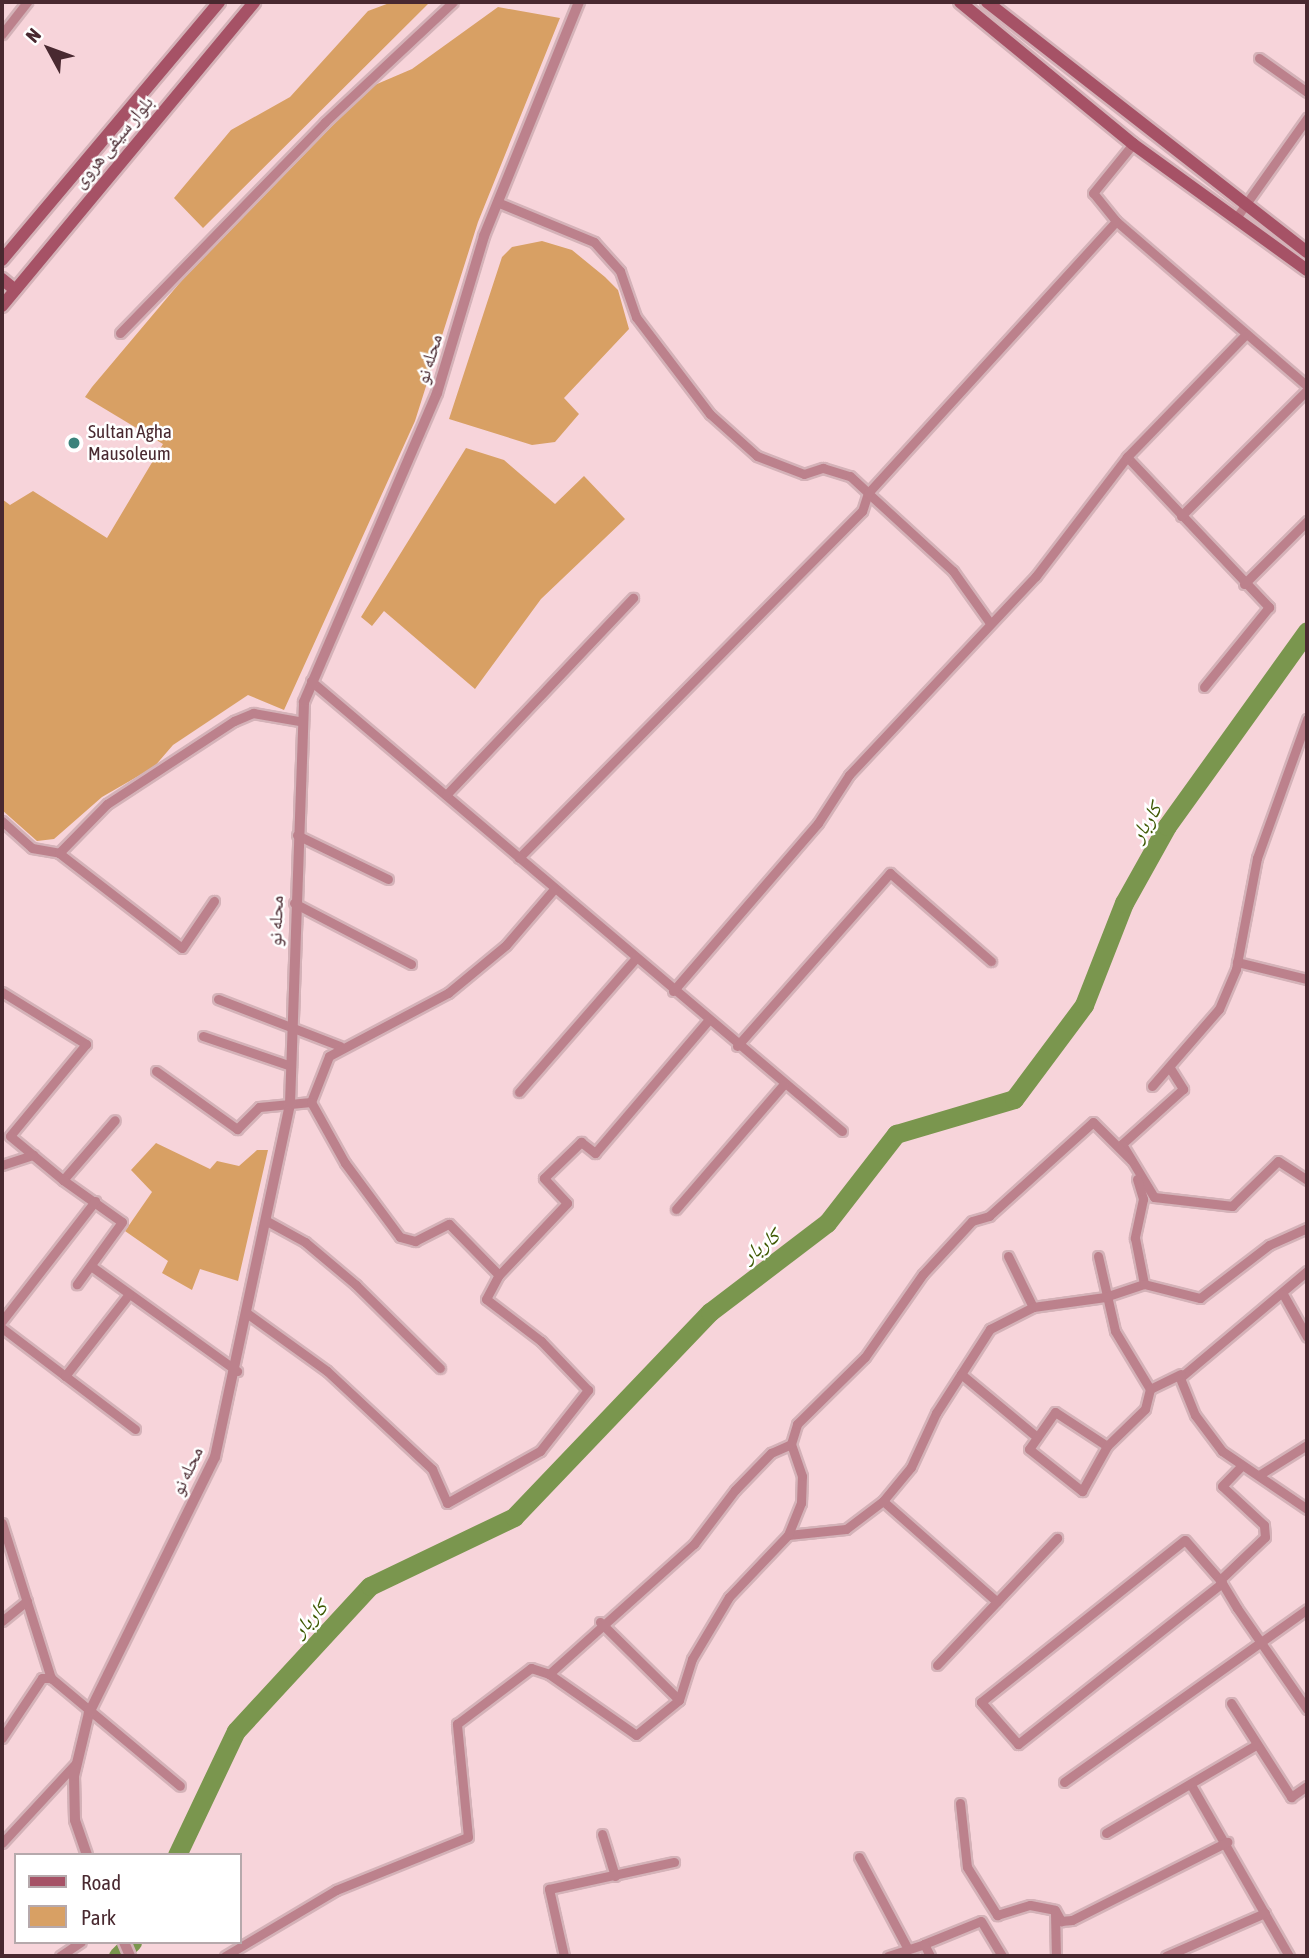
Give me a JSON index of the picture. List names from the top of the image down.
{
  "streets": {
    "main road": ["بلوار سیفی هروی"],
    "street": ["محله نو"]
  },
  "water": ["کاربار"],
  "places": ["Sultan Agha Mausoleum"],
  "legend": ["Road", "Park"],
  "north": "top left"
}
